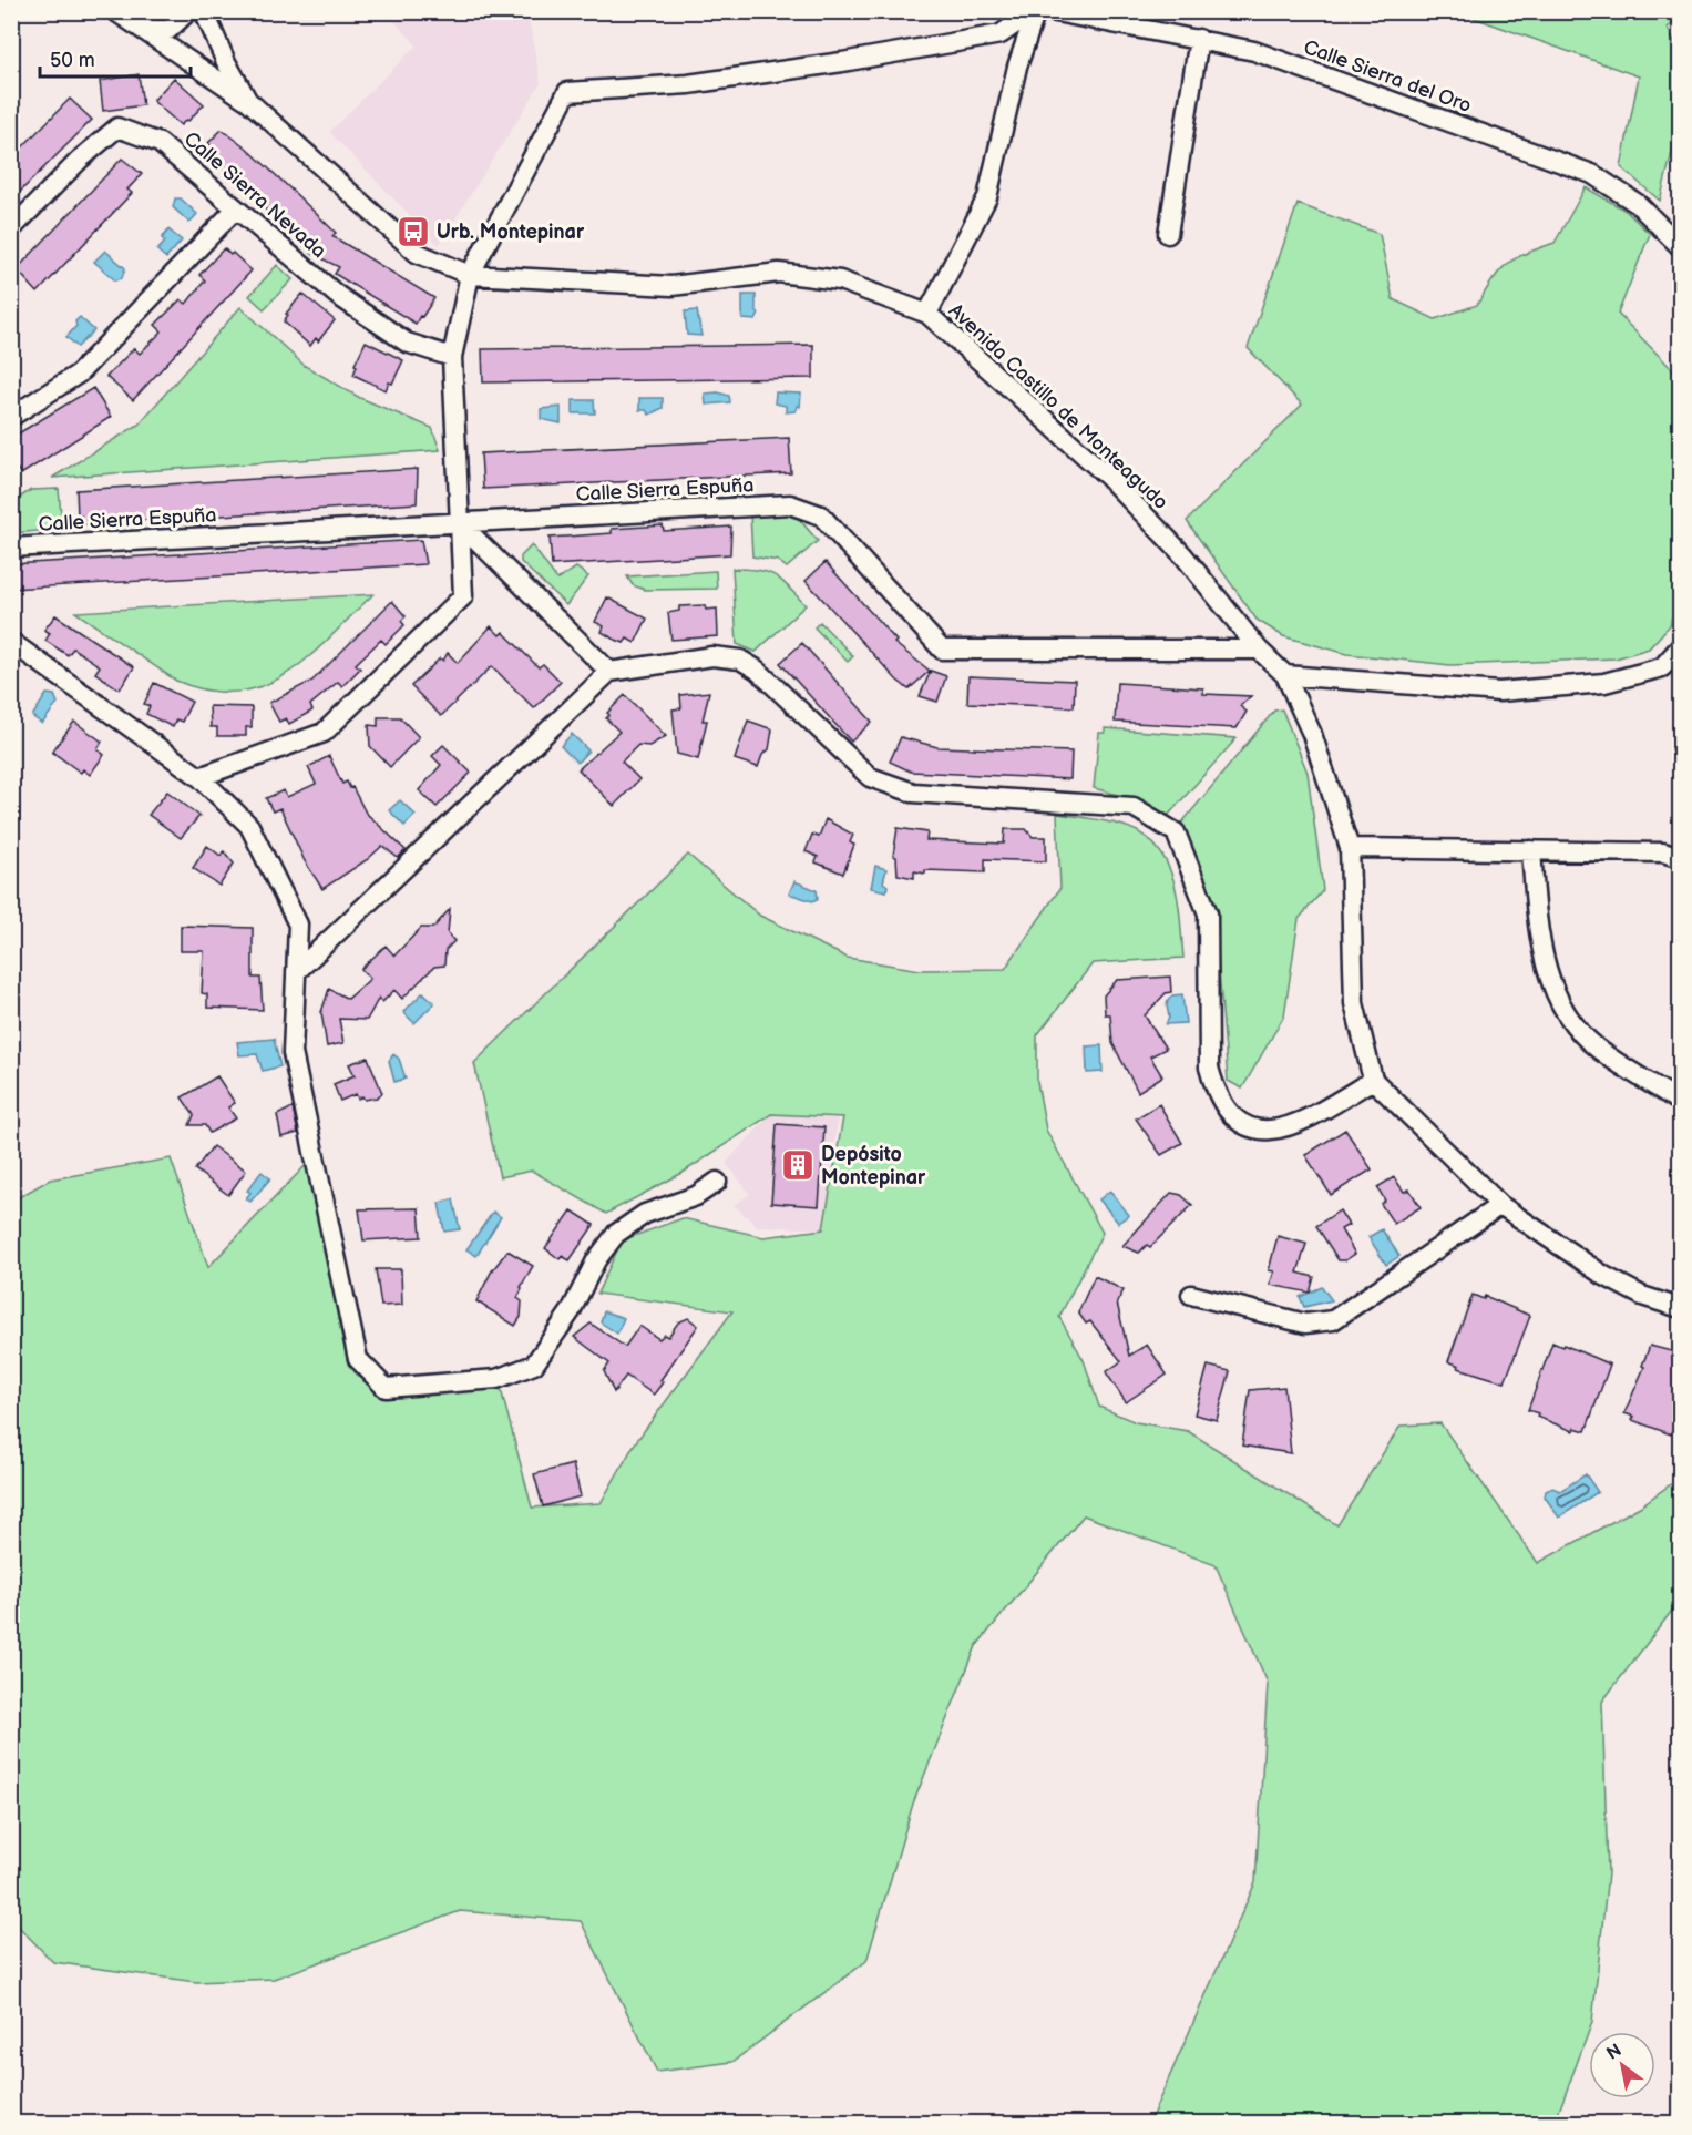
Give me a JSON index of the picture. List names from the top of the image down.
{
  "streets": {
    "street": [
      "Calle Sierra del Oro",
      "Calle Sierra Nevada",
      "Avenida Castillo de Monteagudo",
      "Calle Sierra Espuña"
    ]
  },
  "crossings": [
    ["Avenida Castillo de Monteagudo", "Calle Sierra Espuña"]
  ],
  "places": {
    "bus stop": ["Urb. Montepinar"],
    "building": ["Depósito Montepinar"]
  },
  "scale_bar": "50 m",
  "north": "top left"
}
